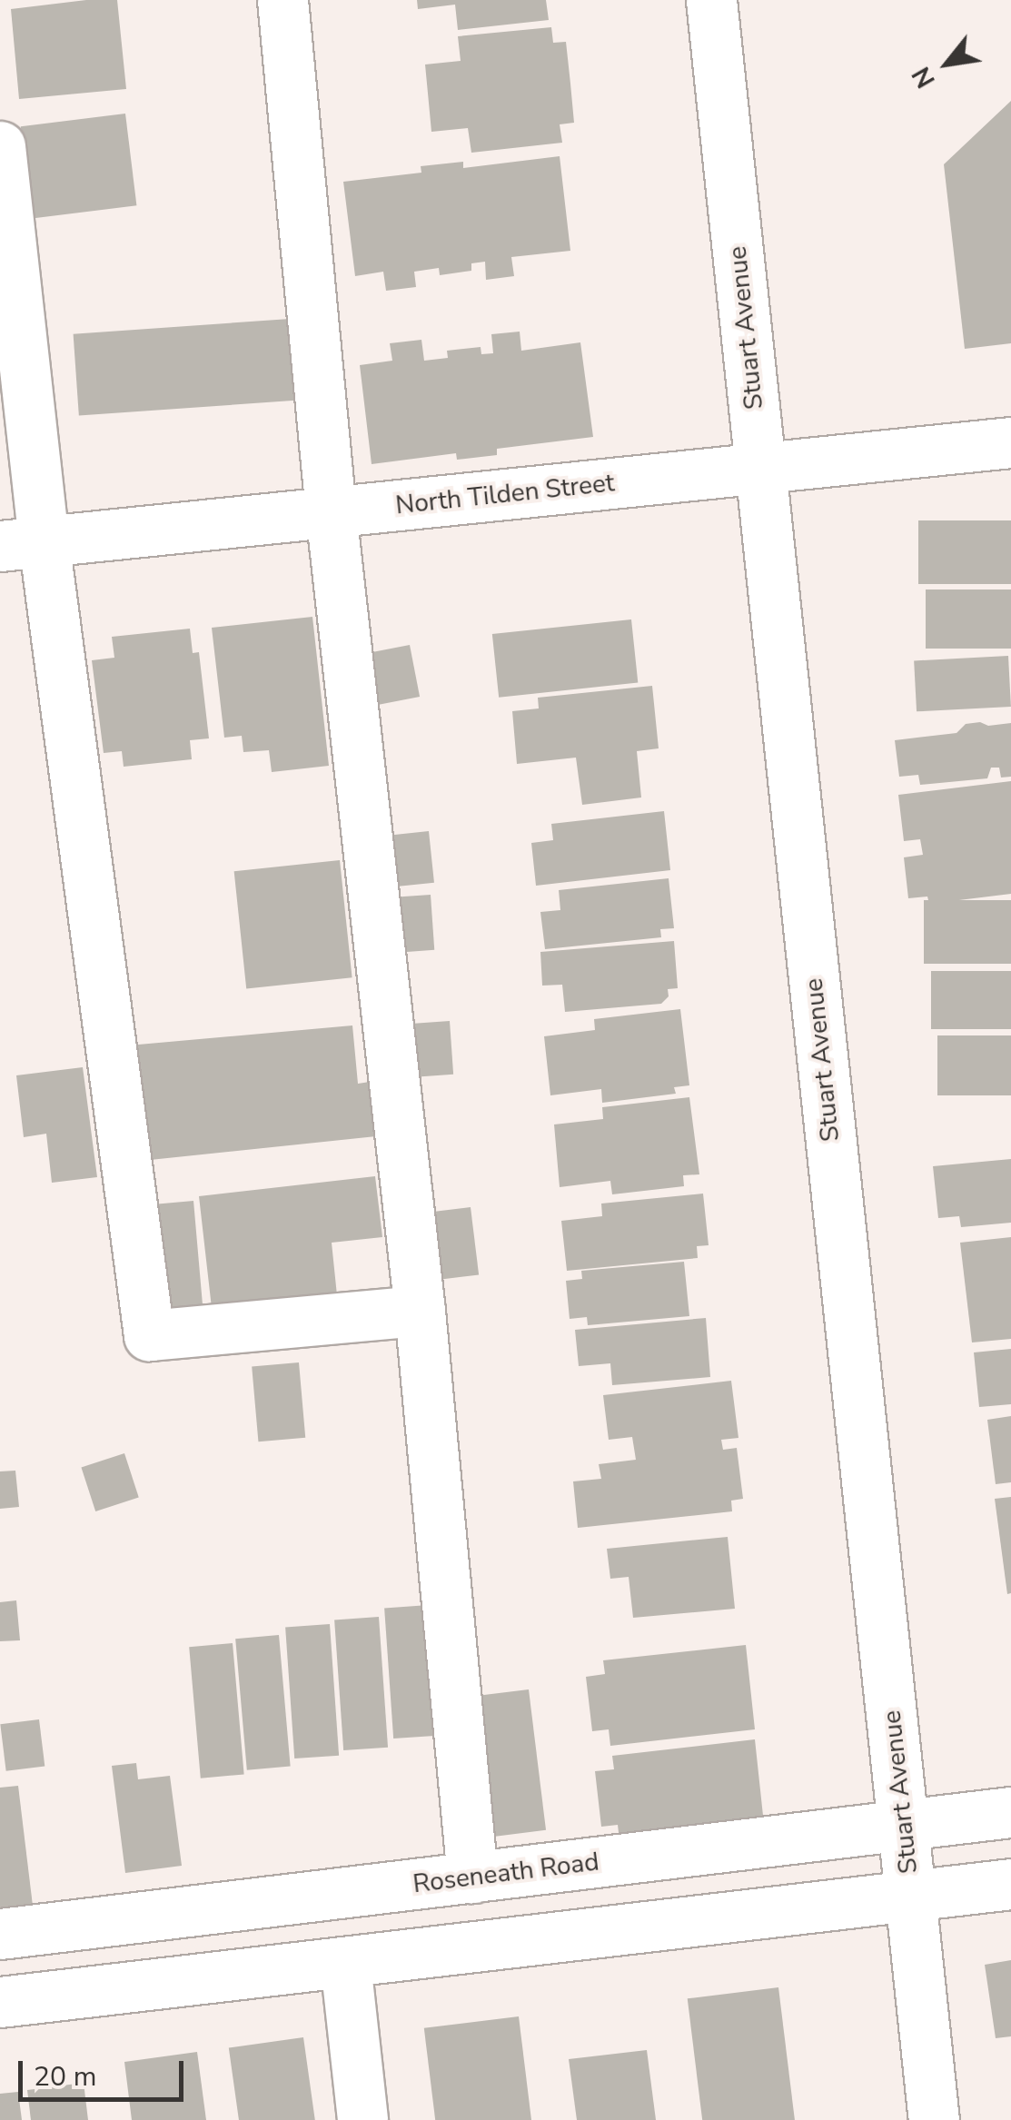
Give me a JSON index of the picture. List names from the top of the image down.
{
  "streets": {
    "street": ["Stuart Avenue", "North Tilden Street", "Roseneath Road"]
  },
  "crossings": [
    ["Stuart Avenue", "North Tilden Street"],
    ["Stuart Avenue", "Roseneath Road"]
  ],
  "scale_bar": "20 m",
  "north": "bottom left"
}
